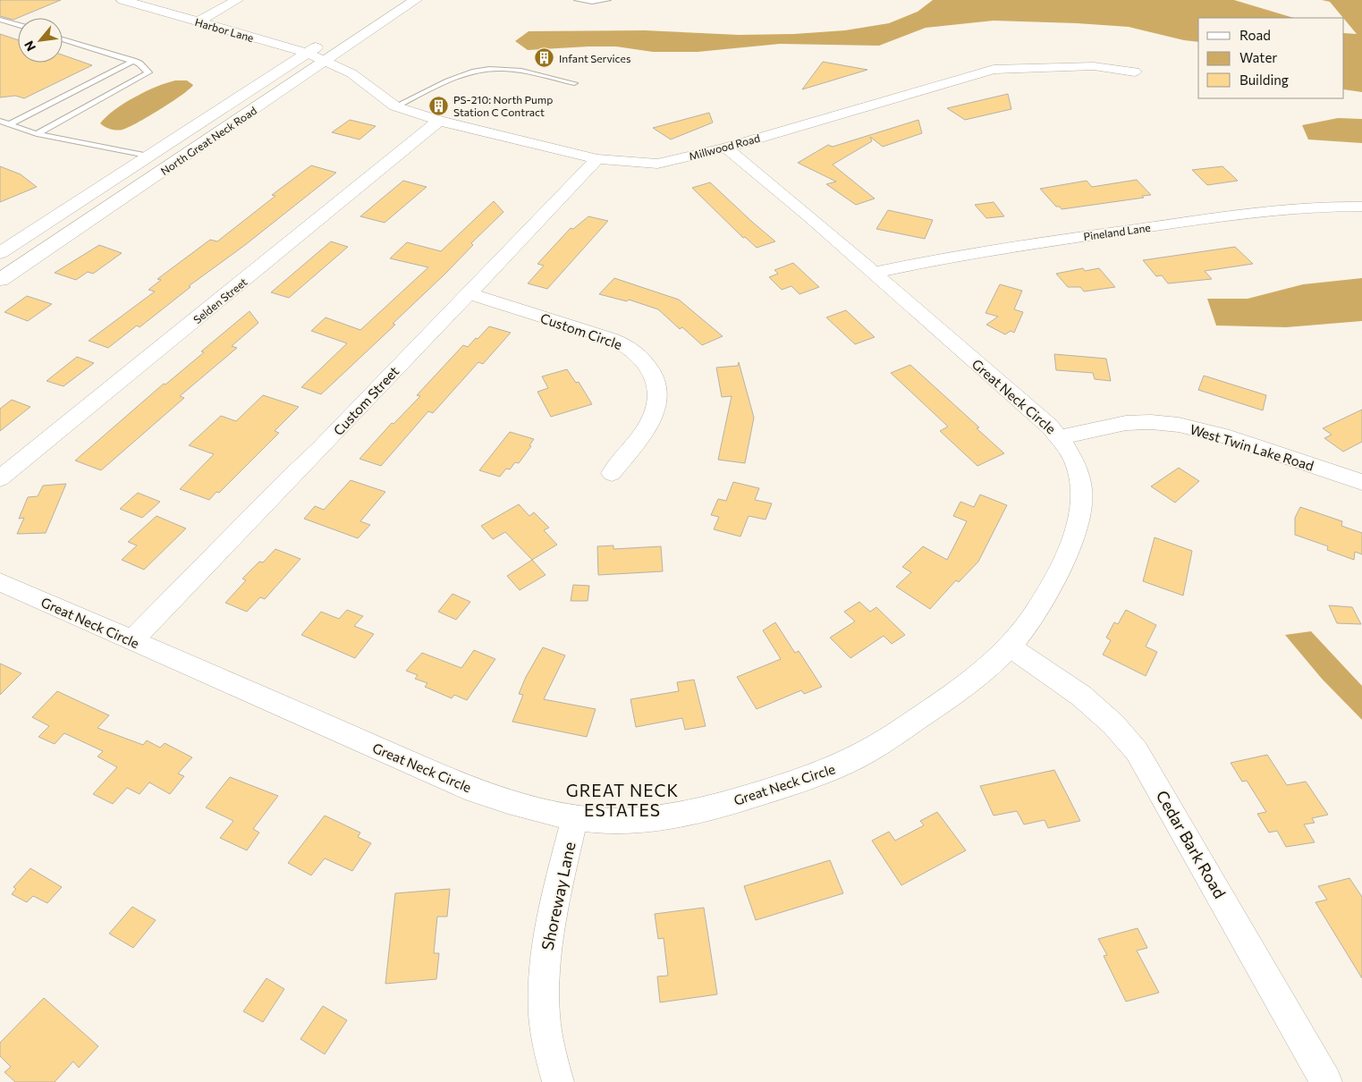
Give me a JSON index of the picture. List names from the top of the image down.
{
  "streets": {
    "main road": ["North Great Neck Road"],
    "street": [
      "Harbor Lane",
      "Millwood Road",
      "Pineland Lane",
      "Selden Street",
      "Custom Circle",
      "Great Neck Circle",
      "Custom Street",
      "West Twin Lake Road",
      "Cedar Bark Road",
      "Shoreway Lane"
    ]
  },
  "crossings": [
    ["Harbor Lane", "North Great Neck Road"],
    ["Harbor Lane", "Millwood Road"],
    ["North Great Neck Road", "Millwood Road"],
    ["Millwood Road", "Selden Street"],
    ["Millwood Road", "Great Neck Circle"],
    ["Millwood Road", "Custom Street"],
    ["Pineland Lane", "Great Neck Circle"],
    ["Custom Circle", "Custom Street"],
    ["Great Neck Circle", "Custom Street"],
    ["Great Neck Circle", "West Twin Lake Road"],
    ["Great Neck Circle", "Cedar Bark Road"],
    ["Great Neck Circle", "Shoreway Lane"]
  ],
  "districts": ["GREAT NECK ESTATES"],
  "places": {
    "building": ["Infant Services", "PS-210: North Pump Station C Contract"]
  },
  "legend": ["Road", "Water", "Building"],
  "north": "bottom left"
}
